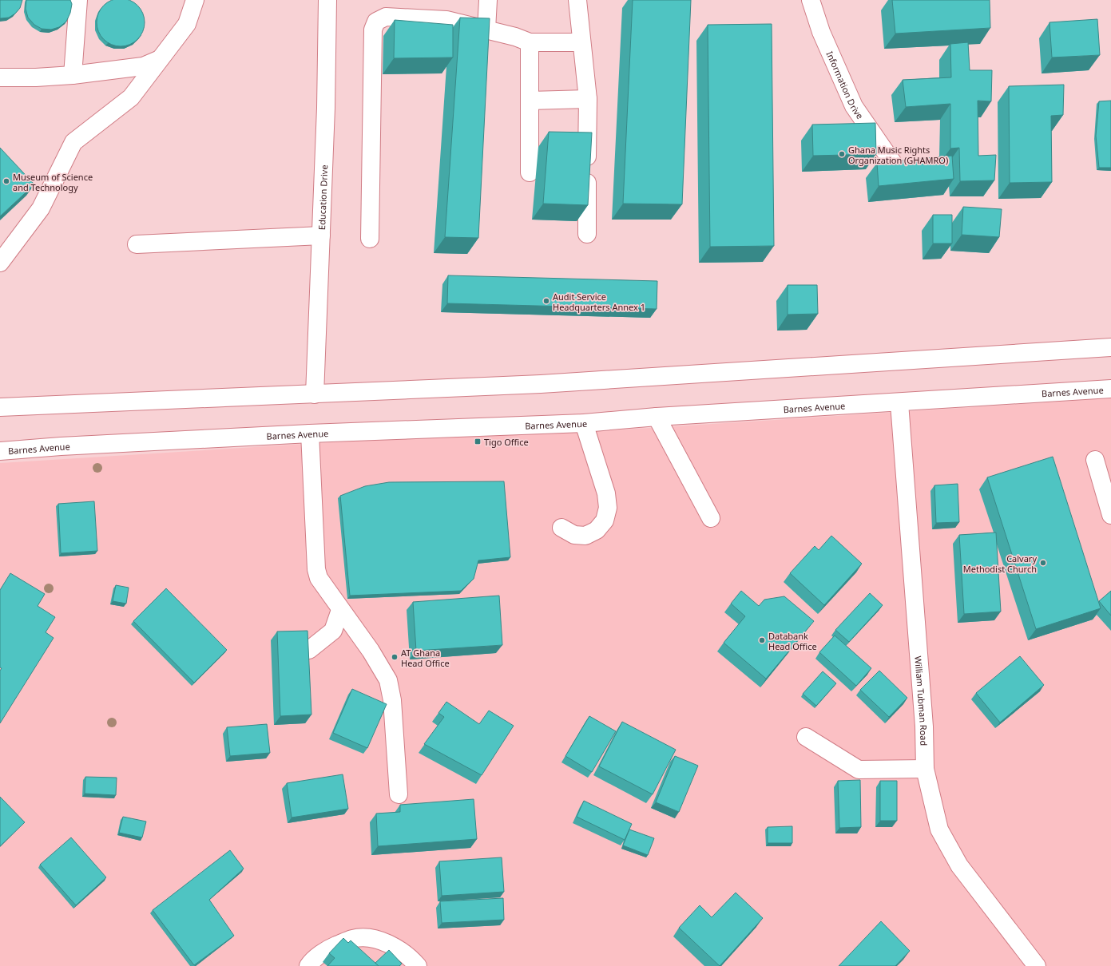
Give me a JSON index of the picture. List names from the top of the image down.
{
  "streets": {
    "main road": [
      "Information Drive",
      "Education Drive",
      "Barnes Avenue",
      "William Tubman Road"
    ]
  },
  "crossings": [
    ["Barnes Avenue", "William Tubman Road"]
  ],
  "places": {
    "other": [
      "Ghana Music Rights Organization (GHAMRO)",
      "Museum of Science and Technology",
      "Audit Service Headquarters Annex 1",
      "Calvary Methodist Church",
      "Databank Head Office",
      "AT Ghana Head Office"
    ],
    "transit": ["Tigo Office"]
  }
}
